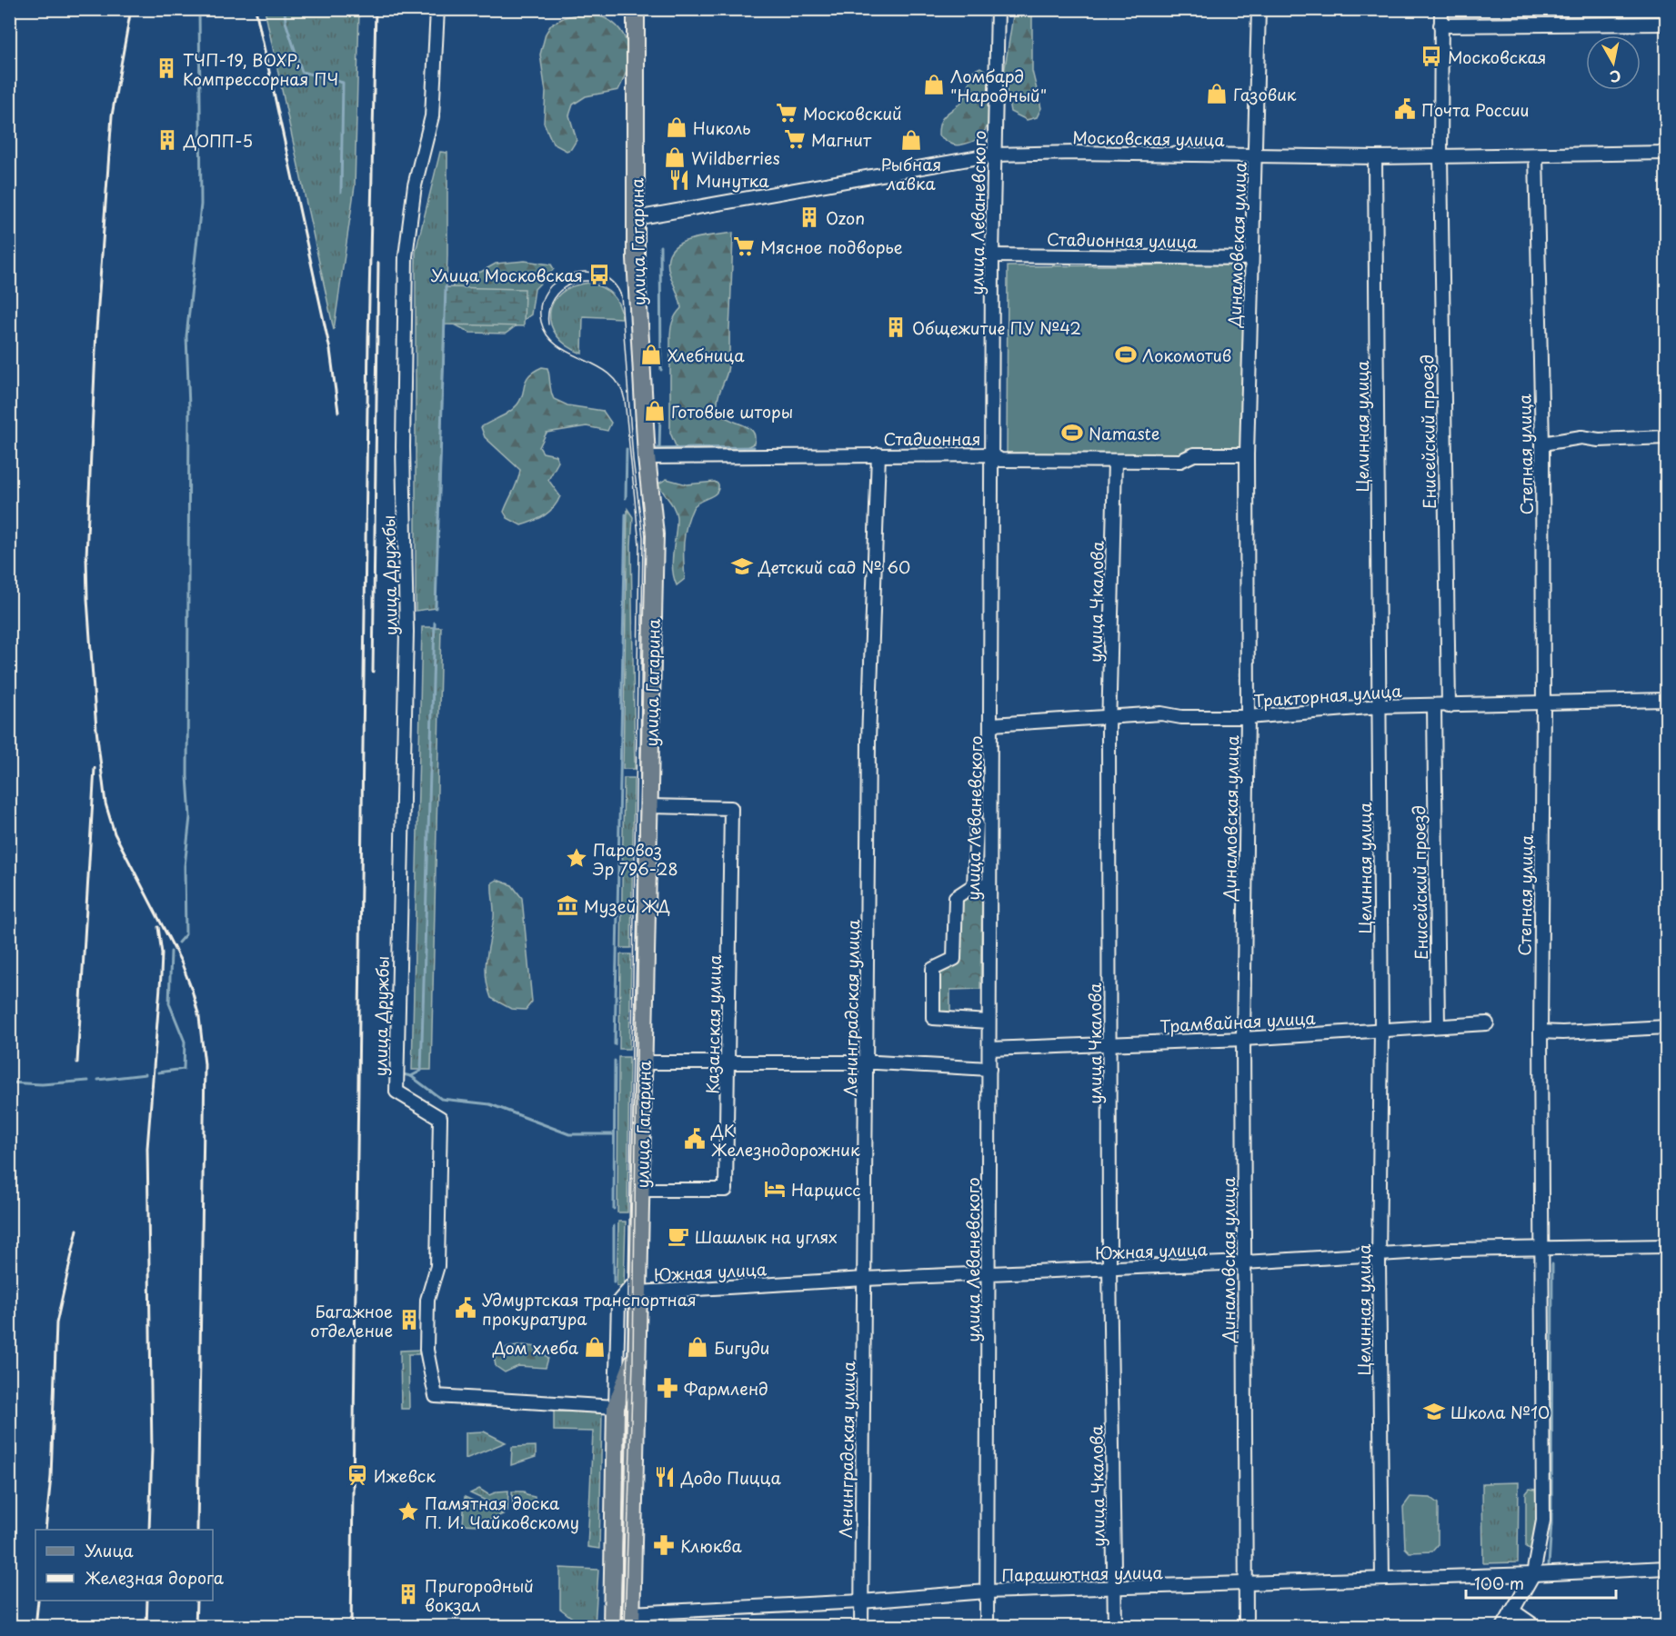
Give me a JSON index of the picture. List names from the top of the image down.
{
  "streets": {
    "main road": ["улица Гагарина"],
    "street": [
      "Московская улица",
      "улица Леваневского",
      "Стадионная улица",
      "Динамовская улица",
      "Целинная улица",
      "Енисейский проезд",
      "Стадионная",
      "Степная улица",
      "улица Дружбы",
      "улица Чкалова",
      "Тракторная улица",
      "Ленинградская улица",
      "Трамвайная улица",
      "Казанская улица",
      "Южная улица",
      "Парашютная улица"
    ]
  },
  "crossings": [
    ["Московская улица", "улица Леваневского"],
    ["Московская улица", "улица Гагарина"],
    ["Московская улица", "Динамовская улица"],
    ["Московская улица", "Целинная улица"],
    ["Московская улица", "Енисейский проезд"],
    ["Московская улица", "Степная улица"],
    ["улица Леваневского", "Стадионная улица"],
    ["улица Леваневского", "Стадионная"],
    ["улица Леваневского", "Тракторная улица"],
    ["улица Леваневского", "Трамвайная улица"],
    ["улица Леваневского", "Южная улица"],
    ["улица Леваневского", "Парашютная улица"],
    ["Стадионная улица", "Динамовская улица"],
    ["улица Гагарина", "Стадионная"],
    ["улица Гагарина", "улица Дружбы"],
    ["улица Гагарина", "Казанская улица"],
    ["улица Гагарина", "Южная улица"],
    ["улица Гагарина", "Парашютная улица"],
    ["Динамовская улица", "Стадионная"],
    ["Динамовская улица", "Тракторная улица"],
    ["Динамовская улица", "Трамвайная улица"],
    ["Динамовская улица", "Южная улица"],
    ["Динамовская улица", "Парашютная улица"],
    ["Целинная улица", "Тракторная улица"],
    ["Целинная улица", "Трамвайная улица"],
    ["Целинная улица", "Южная улица"],
    ["Целинная улица", "Парашютная улица"],
    ["Енисейский проезд", "Тракторная улица"],
    ["Енисейский проезд", "Трамвайная улица"],
    ["Стадионная", "улица Чкалова"],
    ["Стадионная", "Ленинградская улица"],
    ["Степная улица", "Тракторная улица"],
    ["Степная улица", "Южная улица"],
    ["Степная улица", "Парашютная улица"],
    ["улица Чкалова", "Тракторная улица"],
    ["улица Чкалова", "Трамвайная улица"],
    ["улица Чкалова", "Южная улица"],
    ["улица Чкалова", "Парашютная улица"],
    ["Ленинградская улица", "Южная улица"],
    ["Ленинградская улица", "Парашютная улица"]
  ],
  "places": {
    "bus stop": ["Московская", "Улица Московская"],
    "building": [
      "ТЧП-19, ВОХР, Компрессорная ПЧ",
      "ДОПП-5",
      "Ozon",
      "Общежитие ПУ №42",
      "Багажное отделение",
      "Пригородный вокзал"
    ],
    "shop": [
      "Ломбард \"Народный\"",
      "Газовик",
      "Николь",
      "Рыбная лавка",
      "Wildberries",
      "Хлебница",
      "Готовые шторы",
      "Дом хлеба",
      "Бигуди"
    ],
    "public building": ["Почта России", "ДК Железнодорожник", "Удмуртская транспортная прокуратура"],
    "supermarket": ["Московский", "Магнит", "Мясное подворье"],
    "restaurant": ["Минутка", "Додо Пицца"],
    "sports": ["Локомотив", "Namaste"],
    "school or university": ["Детский сад № 60", "Школа №10"],
    "place": ["Паровоз Эр 796-28", "Памятная доска П. И. Чайковскому"],
    "museum": ["Музей ЖД"],
    "hotel": ["Нарцисс"],
    "cafe": ["Шашлык на углях"],
    "pharmacy": ["Фармленд", "Клюква"],
    "station": ["Ижевск"]
  },
  "legend": ["Улица", "Железная дорога"],
  "scale_bar": "100 m",
  "north": "bottom"
}
